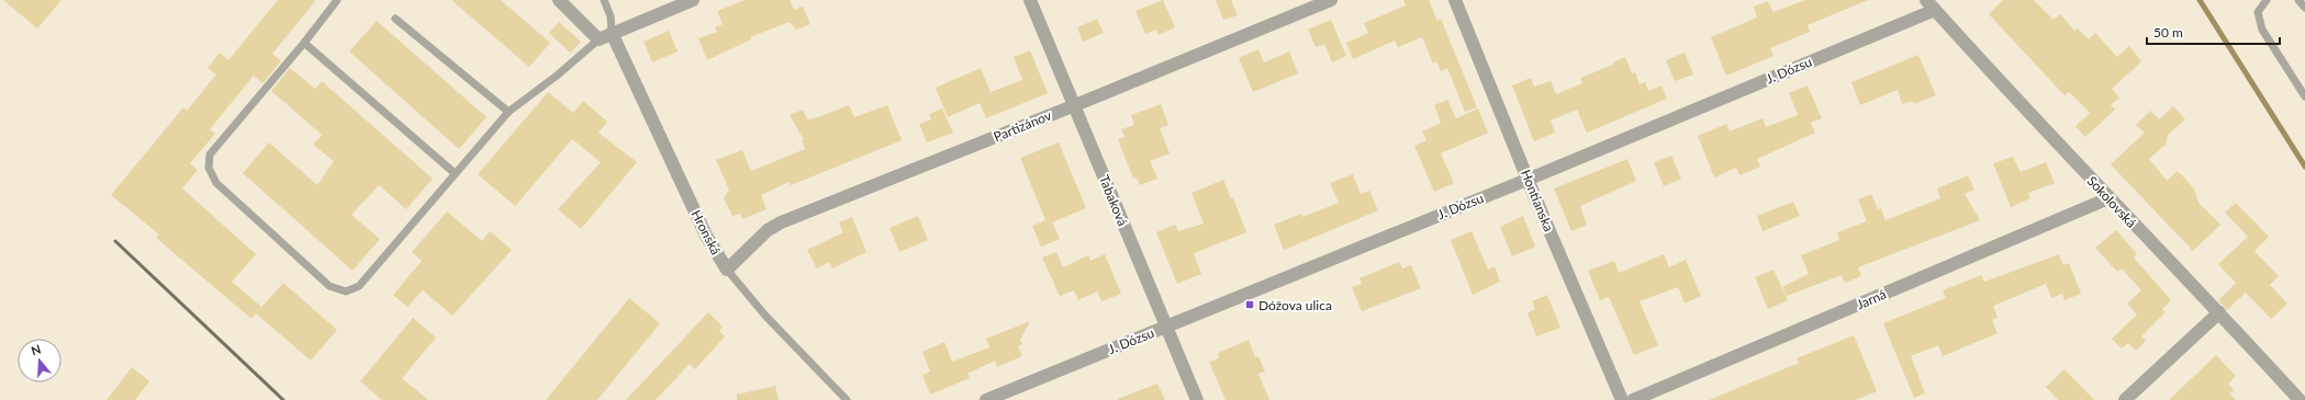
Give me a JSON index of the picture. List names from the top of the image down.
{
  "streets": {
    "street": [
      "J. Dózsu",
      "Partizánov",
      "Tabaková",
      "Hontianska",
      "Sokolovská",
      "Hronská",
      "Jarná"
    ]
  },
  "crossings": [
    ["J. Dózsu", "Tabaková"],
    ["J. Dózsu", "Hontianska"],
    ["J. Dózsu", "Sokolovská"],
    ["Partizánov", "Tabaková"],
    ["Partizánov", "Hronská"],
    ["Sokolovská", "Jarná"]
  ],
  "places": {
    "transit": ["Dóžova ulica"]
  },
  "scale_bar": "50 m",
  "north": "top"
}
